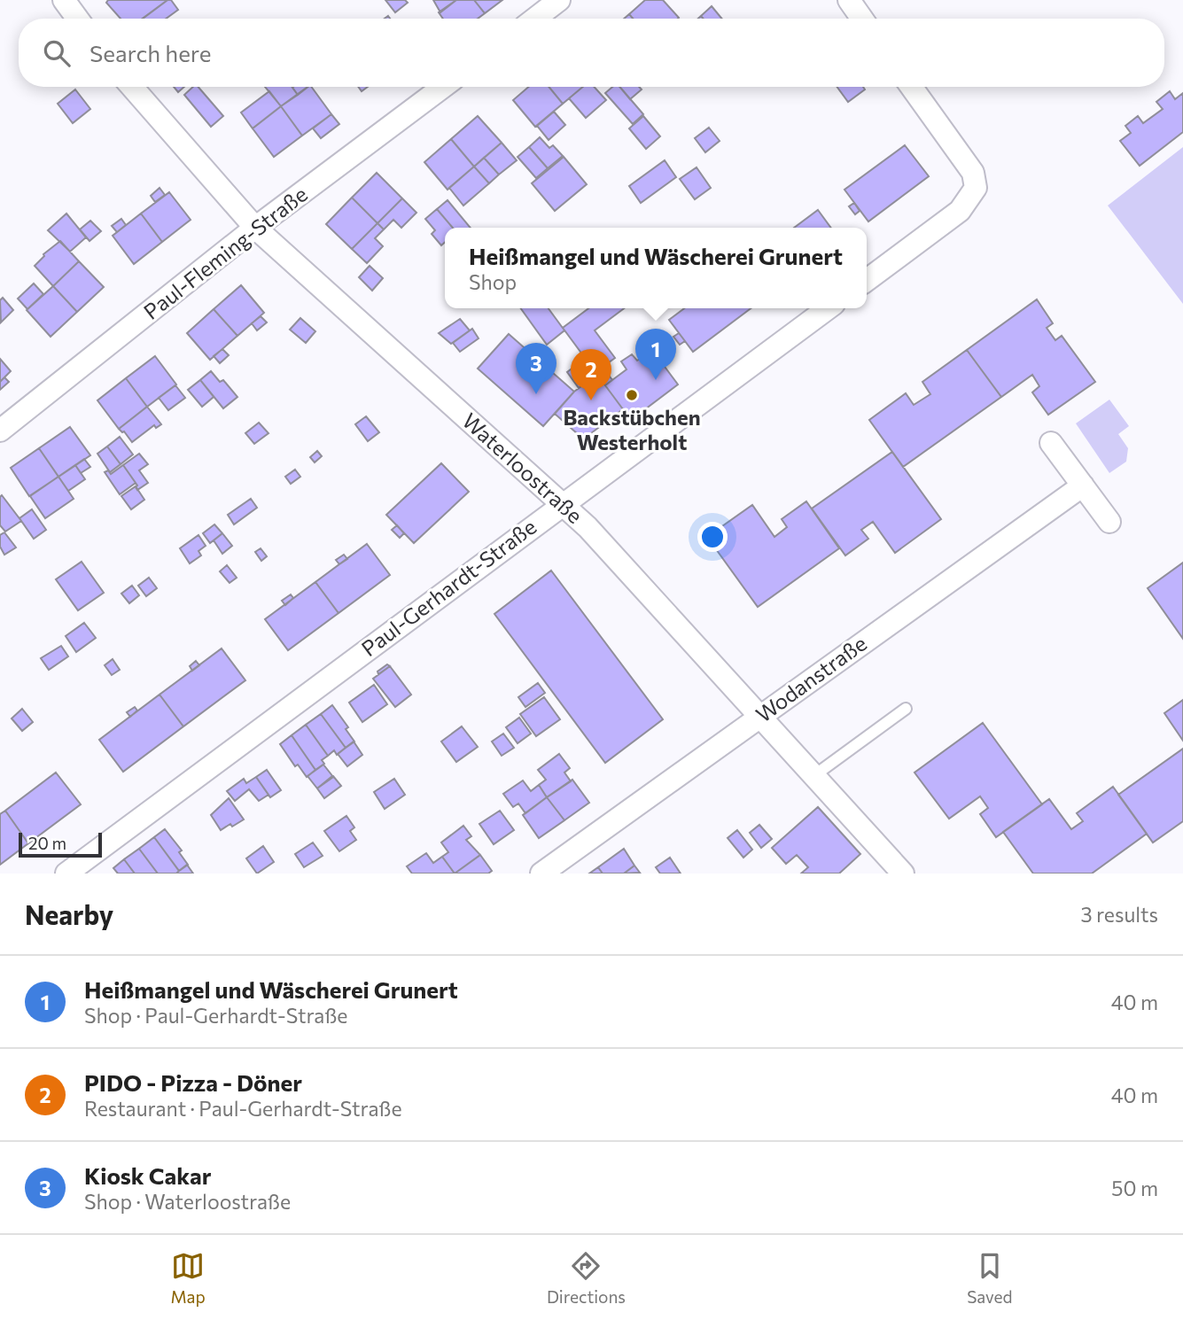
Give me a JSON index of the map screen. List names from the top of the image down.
{
  "streets": {
    "street": [
      "Paul-Fleming-Straße",
      "Waterloostraße",
      "Paul-Gerhardt-Straße",
      "Wodanstraße"
    ]
  },
  "crossings": [
    ["Paul-Fleming-Straße", "Waterloostraße"],
    ["Waterloostraße", "Paul-Gerhardt-Straße"],
    ["Waterloostraße", "Wodanstraße"]
  ],
  "places": ["Backstübchen Westerholt"],
  "scale_bar": "20 m",
  "page": {
    "search": "Search here",
    "popup": ["Heißmangel und Wäscherei Grunert", "Shop"],
    "pins": ["1", "3", "2"],
    "scale": "20 m",
    "heading": ["Nearby", "3 results"],
    "list": [
      {
        "mark": "1",
        "name": "Heißmangel und Wäscherei Grunert",
        "note": "Shop · Paul-Gerhardt-Straße",
        "value": "40 m"
      },
      {
        "mark": "2",
        "name": "PIDO - Pizza - Döner",
        "note": "Restaurant · Paul-Gerhardt-Straße",
        "value": "40 m"
      },
      {
        "mark": "3",
        "name": "Kiosk Cakar",
        "note": "Shop · Waterloostraße",
        "value": "50 m"
      }
    ],
    "nav": ["Map", "Directions", "Saved"]
  }
}
